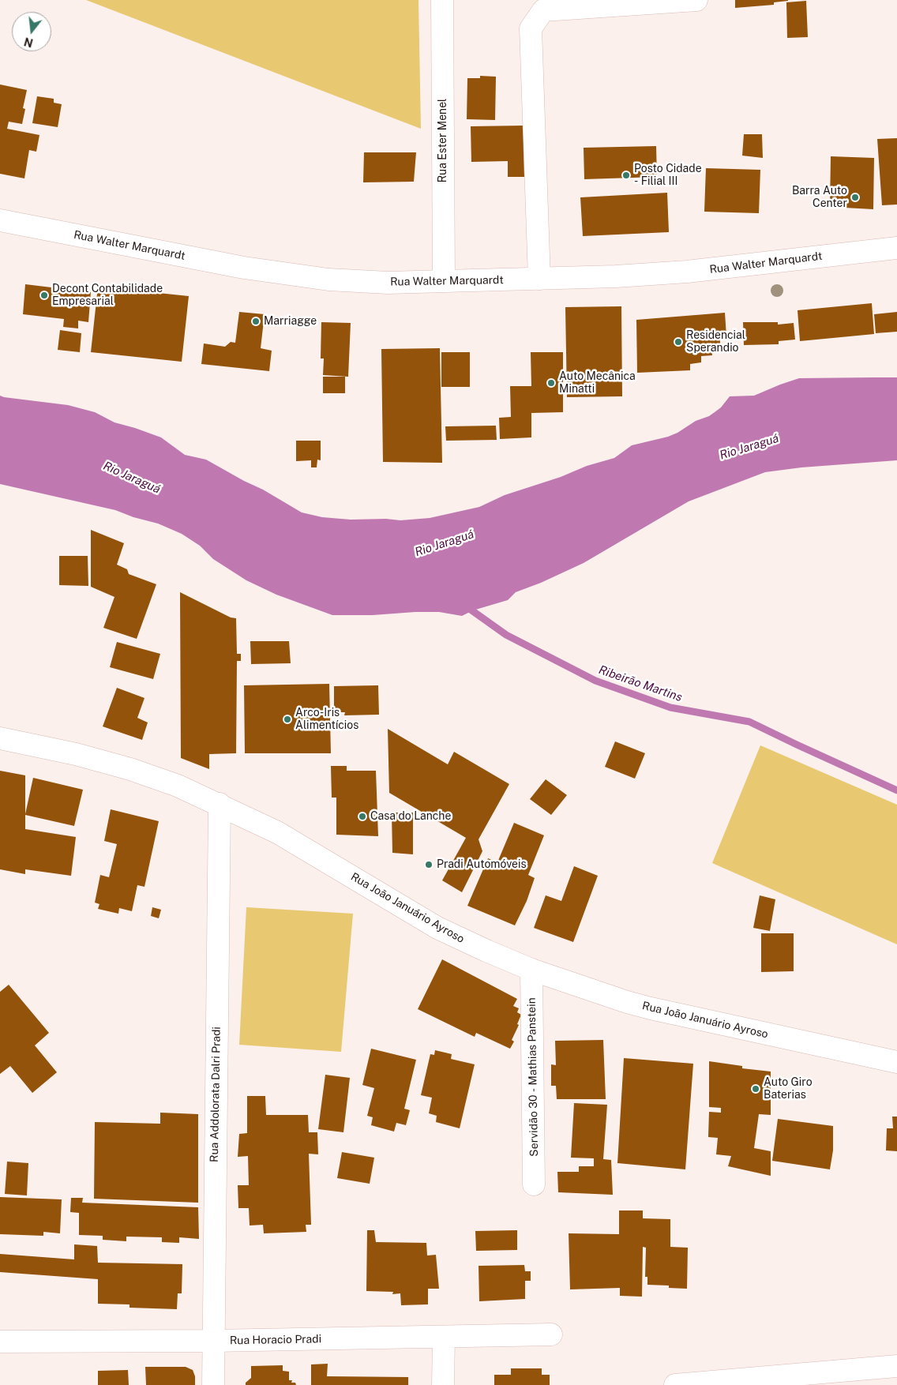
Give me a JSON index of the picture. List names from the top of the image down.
{
  "streets": {
    "street": [
      "Rua Ester Menel",
      "Rua Walter Marquardt",
      "Rua João Januário Ayroso",
      "Servidão 30 - Mathias Panstein",
      "Rua Addolorata Dalri Pradi",
      "Rua Horacio Pradi"
    ]
  },
  "crossings": [
    ["Rua Ester Menel", "Rua Walter Marquardt"],
    ["Rua João Januário Ayroso", "Servidão 30 - Mathias Panstein"],
    ["Rua João Januário Ayroso", "Rua Addolorata Dalri Pradi"],
    ["Rua Addolorata Dalri Pradi", "Rua Horacio Pradi"]
  ],
  "water": ["Rio Jaraguá", "Ribeirão Martins"],
  "places": [
    "Posto Cidade - Filial III",
    "Barra Auto Center",
    "Decont Contabilidade Empresarial",
    "Marriagge",
    "Residencial Sperandio",
    "Auto Mecânica Minatti",
    "Arco-Iris Alimentícios",
    "Casa do Lanche",
    "Pradi Automóveis",
    "Auto Giro Baterias"
  ],
  "north": "bottom"
}
